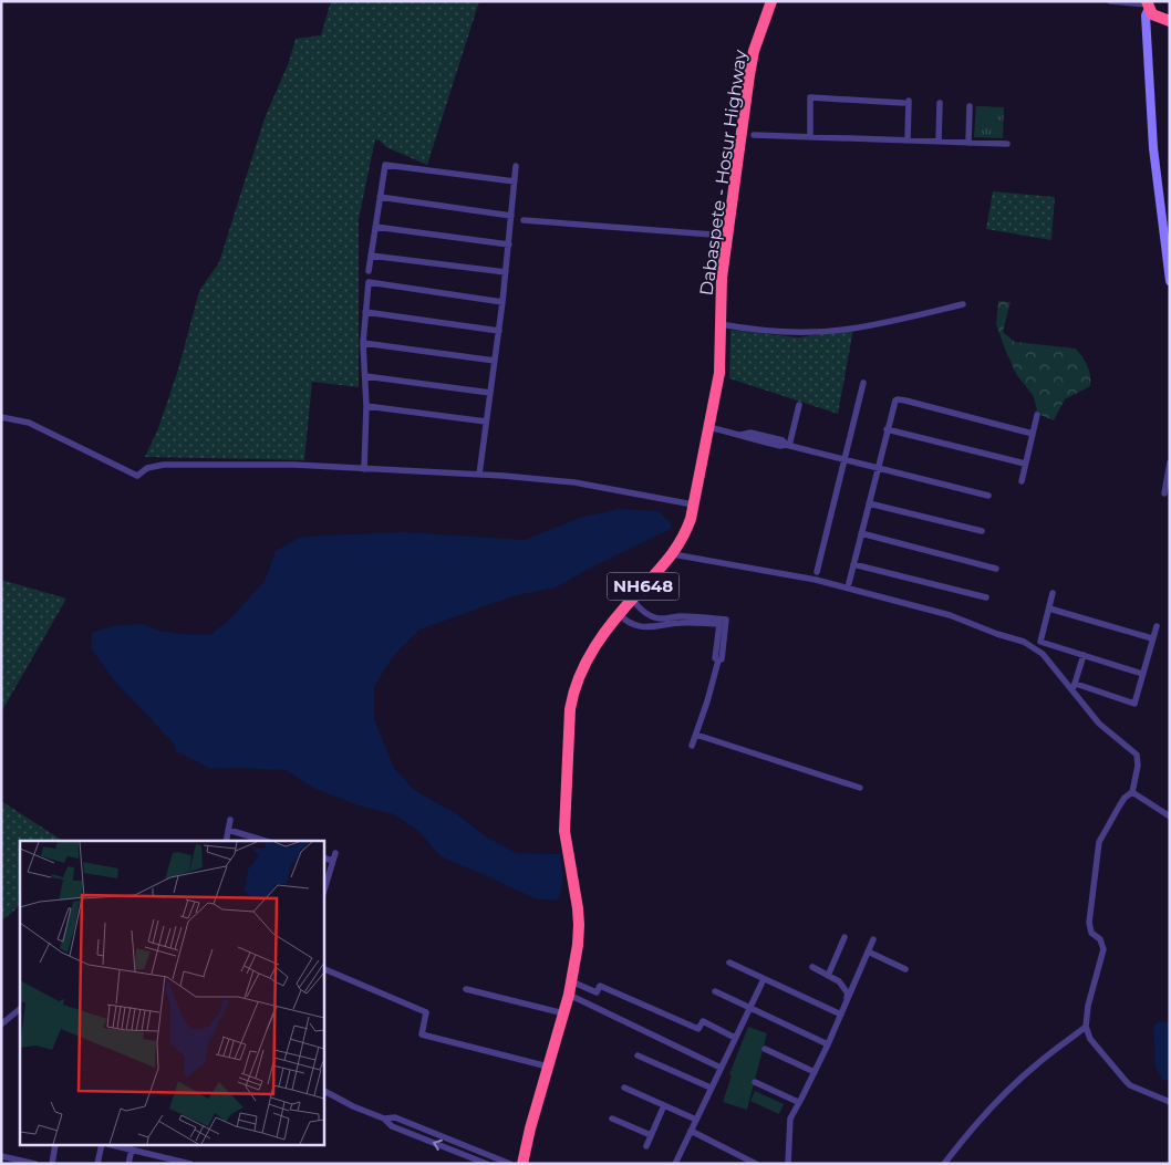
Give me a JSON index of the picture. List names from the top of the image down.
{
  "streets": {
    "highway": ["Dabaspete - Hosur Highway", "NH648"]
  }
}
